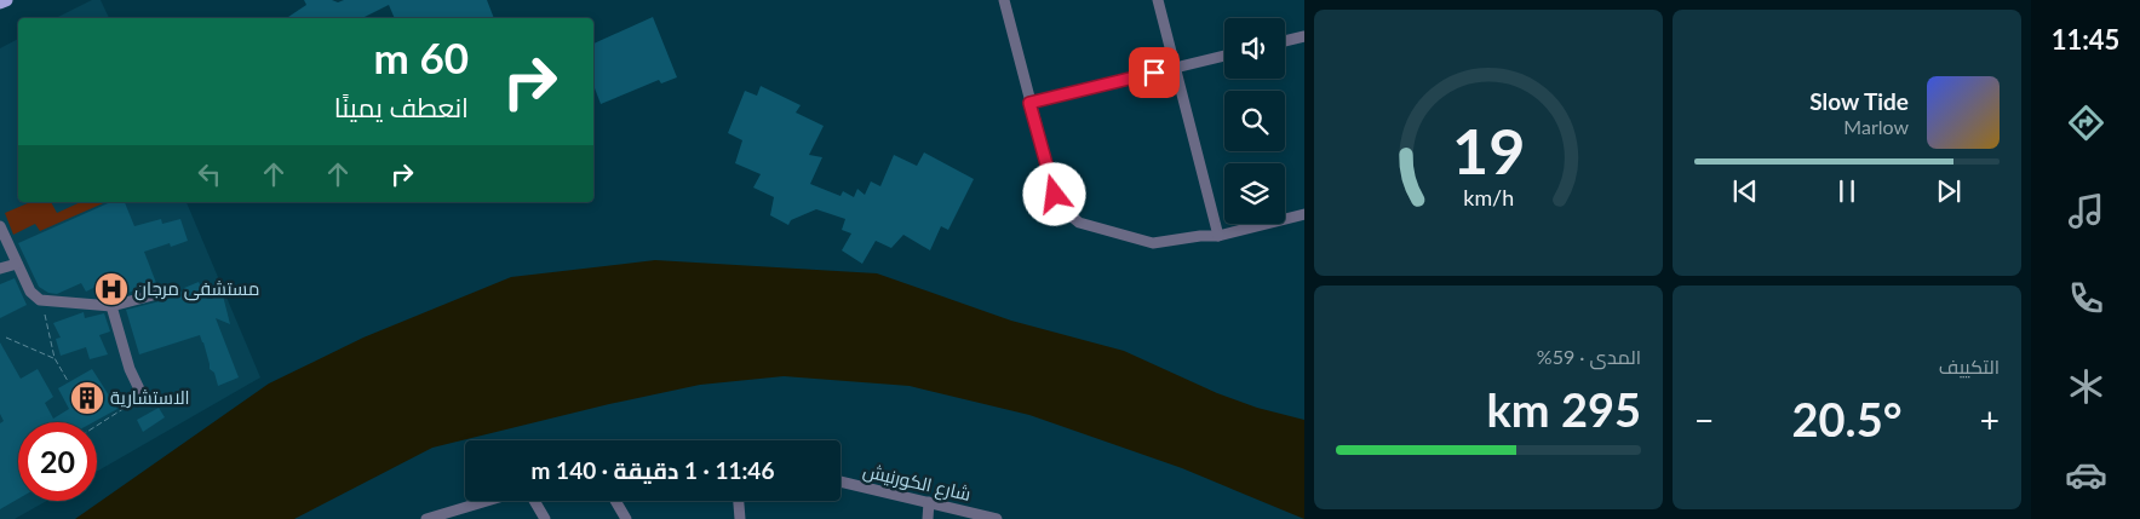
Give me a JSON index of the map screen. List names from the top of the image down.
{
  "streets": {
    "street": ["شارع الكورنيش"]
  },
  "places": {
    "hospital": ["مستشفى مرجان"],
    "building": ["الاستشارية"]
  },
  "page": {
    "tabs": "11:45",
    "turn": ["60 m", "انعطف يمينًا"],
    "song": ["Slow Tide", "Marlow"],
    "tile": [
      "التكييف",
      ["المدى · 59%", "295 km"]
    ],
    "heat": ["−", "20.5°", "+"],
    "limit": "20",
    "trip": "11:46 · 1 دقيقة · 140 m",
    "gauge": ["19", "km/h"]
  }
}
